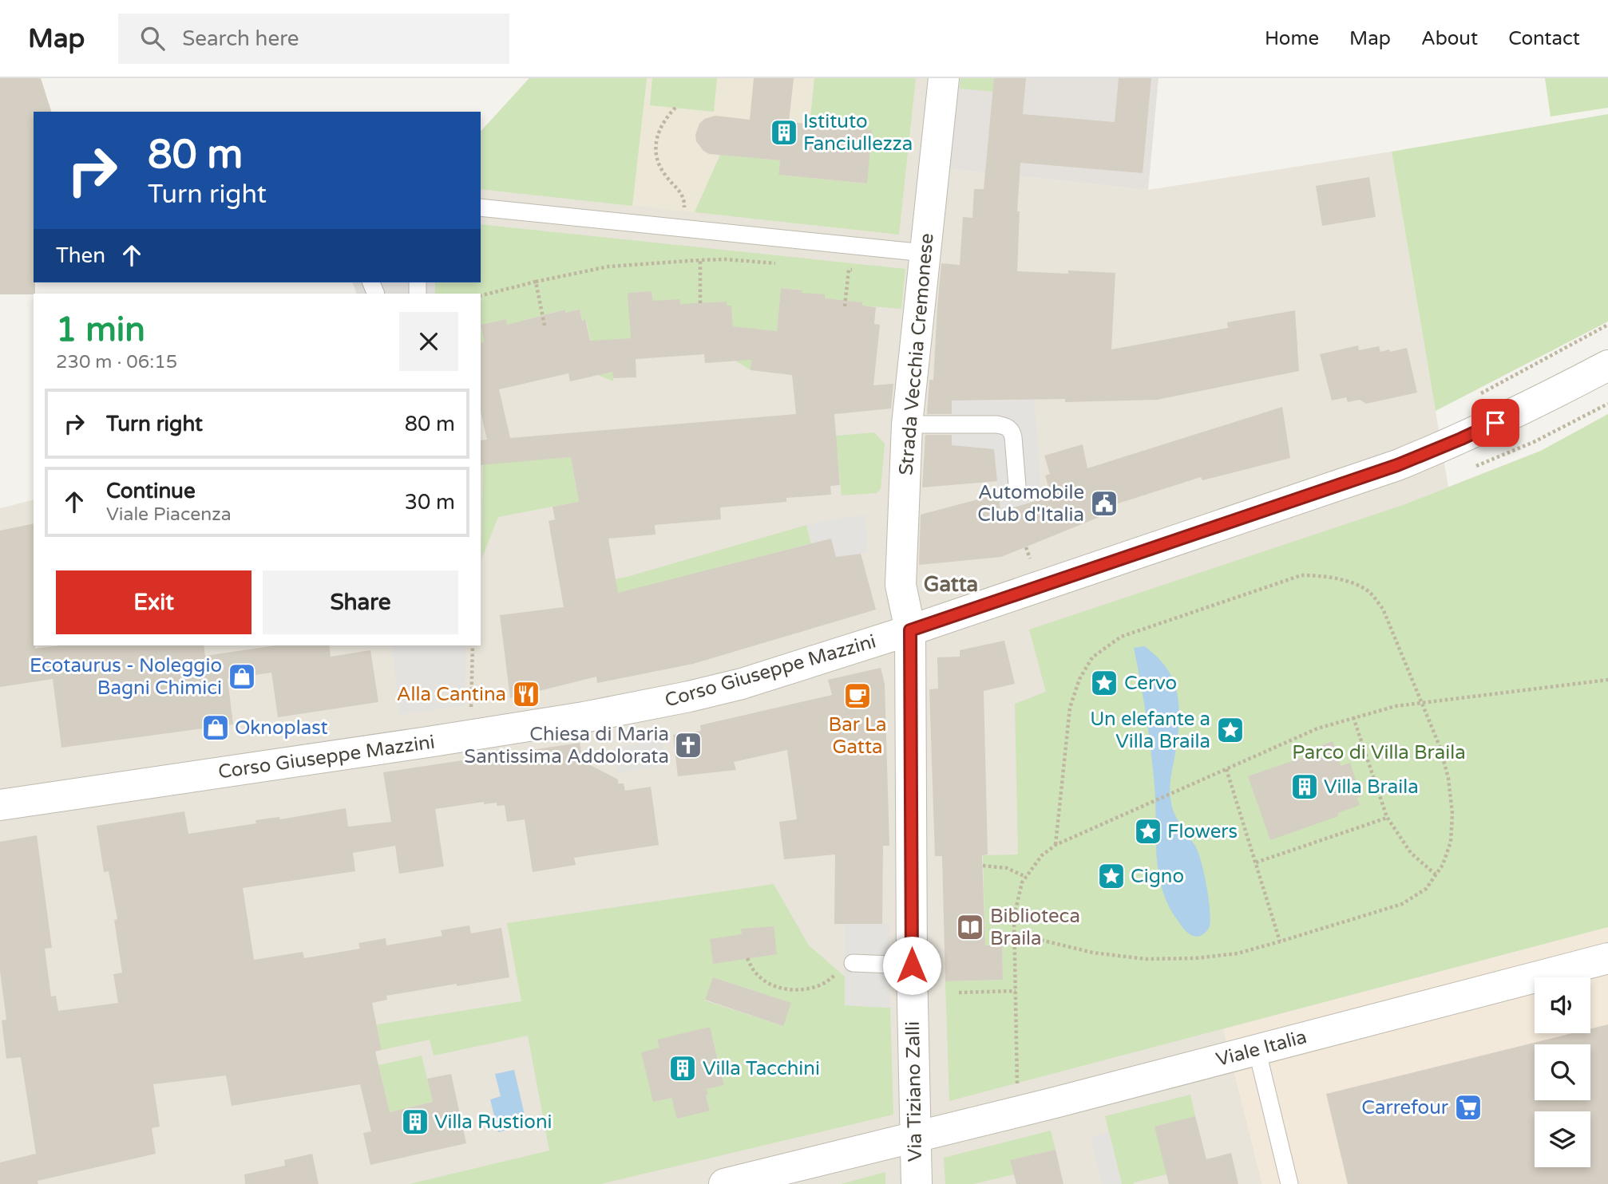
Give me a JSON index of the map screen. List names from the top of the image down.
{
  "streets": {
    "street": [
      "Strada Vecchia Cremonese",
      "Corso Giuseppe Mazzini",
      "Viale Italia",
      "Via Tiziano Zalli"
    ]
  },
  "crossings": [
    ["Strada Vecchia Cremonese", "Corso Giuseppe Mazzini"],
    ["Strada Vecchia Cremonese", "Via Tiziano Zalli"],
    ["Corso Giuseppe Mazzini", "Via Tiziano Zalli"],
    ["Viale Italia", "Via Tiziano Zalli"]
  ],
  "districts": ["Gatta"],
  "parks": ["Parco di Villa Braila"],
  "places": {
    "building": [
      "Istituto Fanciullezza",
      "Villa Braila",
      "Villa Tacchini",
      "Villa Rustioni"
    ],
    "public building": ["Automobile Club d'Italia"],
    "shop": ["Ecotaurus - Noleggio Bagni Chimici", "Oknoplast"],
    "place": [
      "Cervo",
      "Un elefante a Villa Braila",
      "Flowers",
      "Cigno"
    ],
    "restaurant": ["Alla Cantina"],
    "cafe": ["Bar La Gatta"],
    "church": ["Chiesa di Maria Santissima Addolorata"],
    "library": ["Biblioteca Braila"],
    "supermarket": ["Carrefour"]
  },
  "page": {
    "header": "Map",
    "search": "Search here",
    "nav": [
      "Home",
      "Map",
      "About",
      "Contact"
    ],
    "turn": ["80 m", "Turn right"],
    "then": "Then",
    "heading": ["1 min", "230 m · 06:15"],
    "list": [
      {
        "name": "Turn right",
        "value": "80 m"
      },
      {
        "name": "Continue",
        "note": "Viale Piacenza",
        "value": "30 m"
      }
    ],
    "buttons": ["Exit", "Share"]
  }
}
